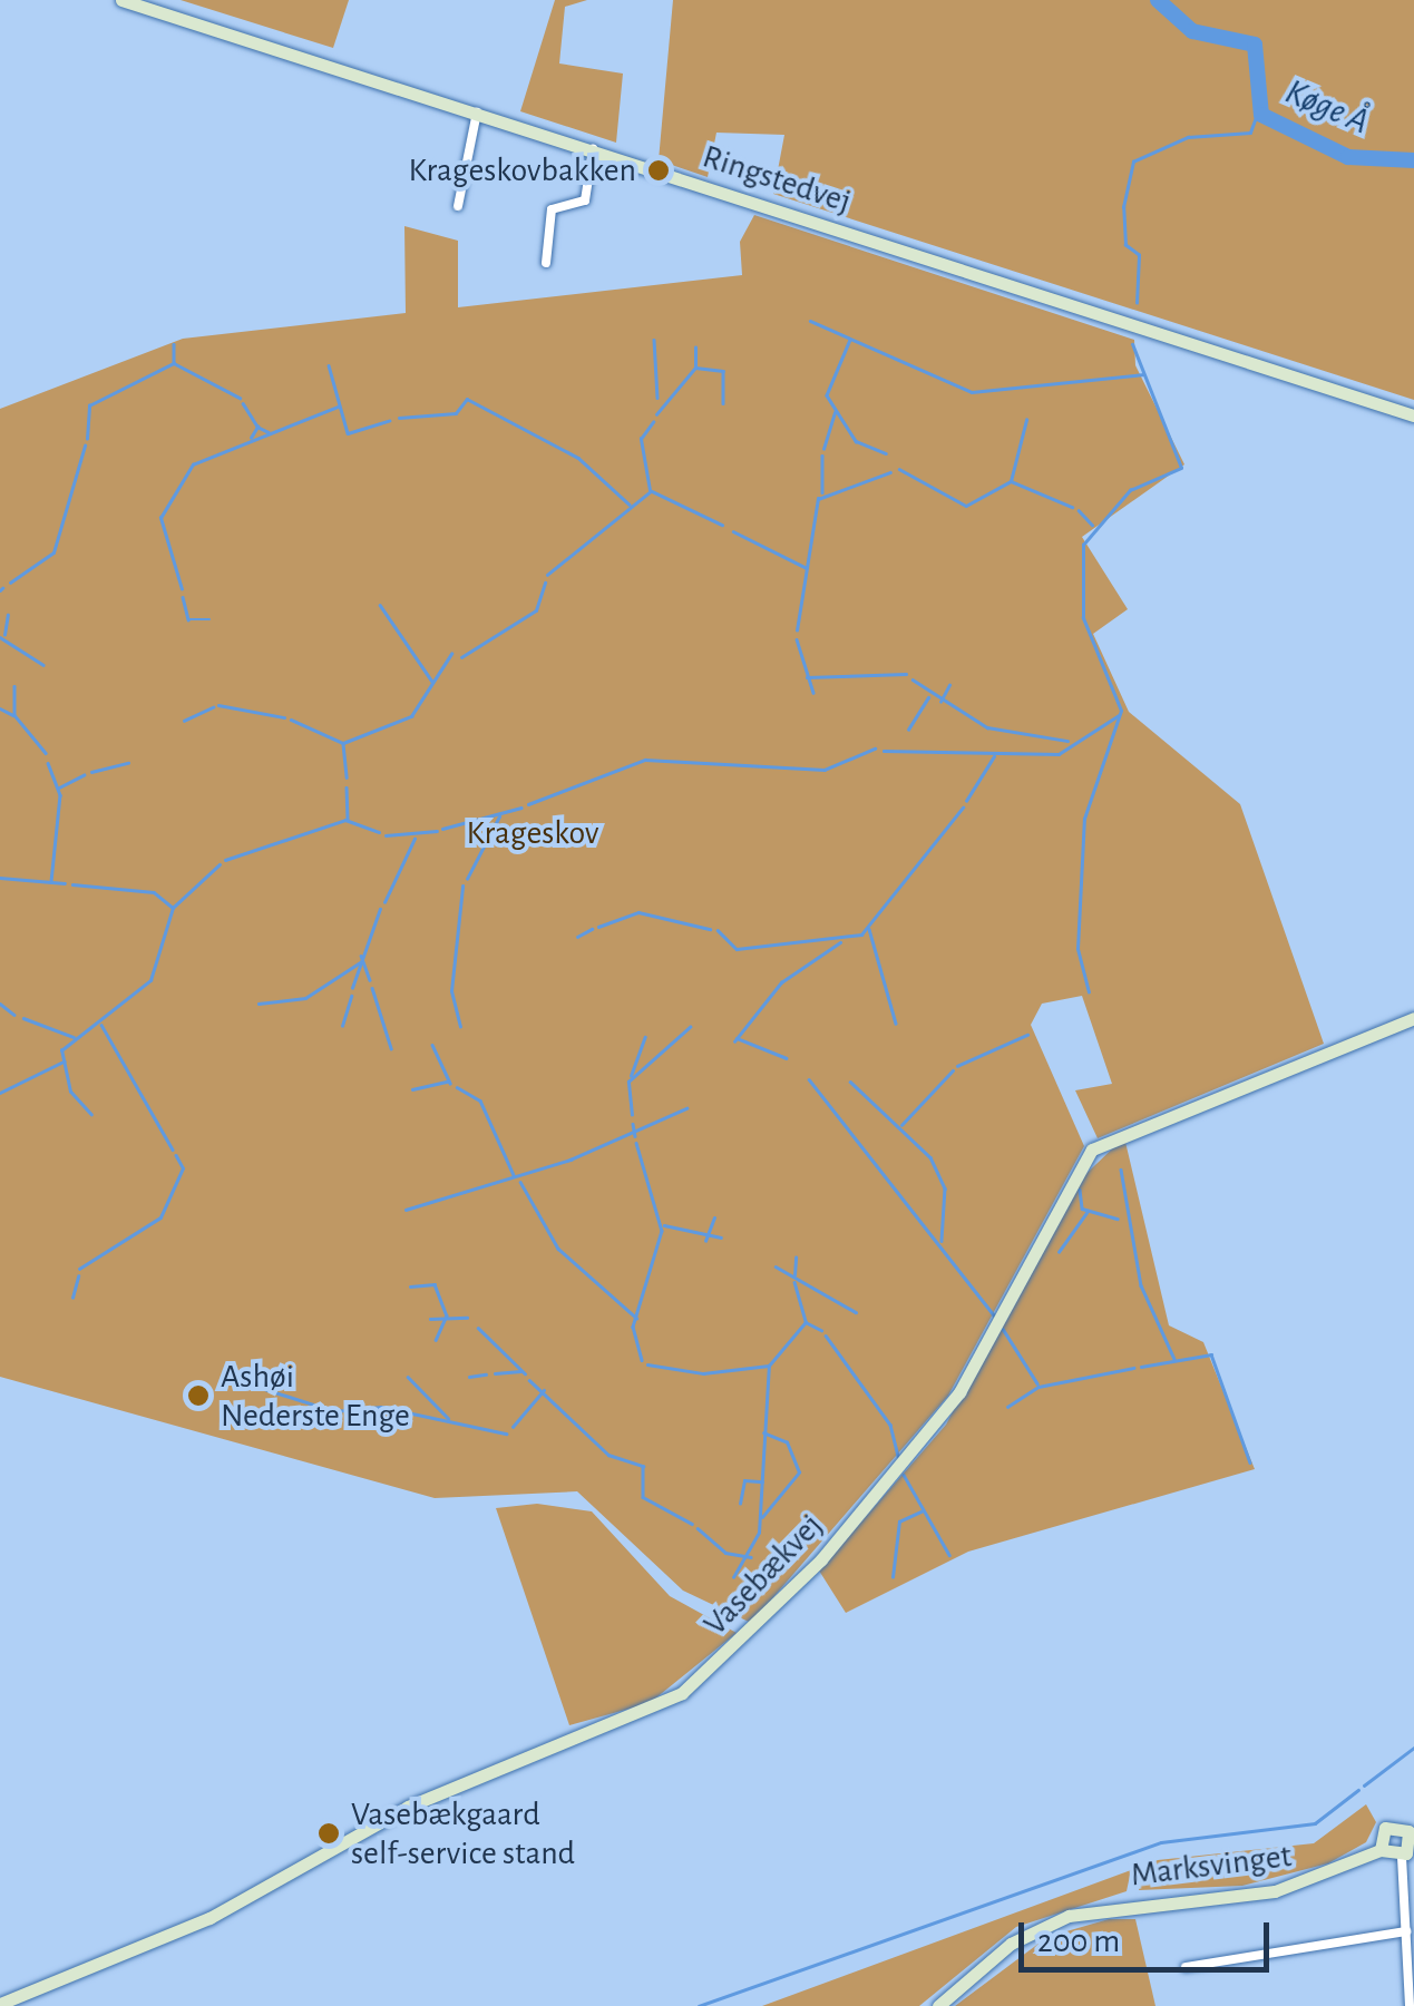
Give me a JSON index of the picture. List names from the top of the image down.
{
  "streets": {
    "street": ["Ringstedvej", "Vasebækvej", "Marksvinget"]
  },
  "water": ["Køge Å"],
  "parks": ["Krageskov"],
  "places": ["Krageskovbakken", "Ashøi Nederste Enge", "Vasebækgaard self-service stand"],
  "scale_bar": "200 m"
}
